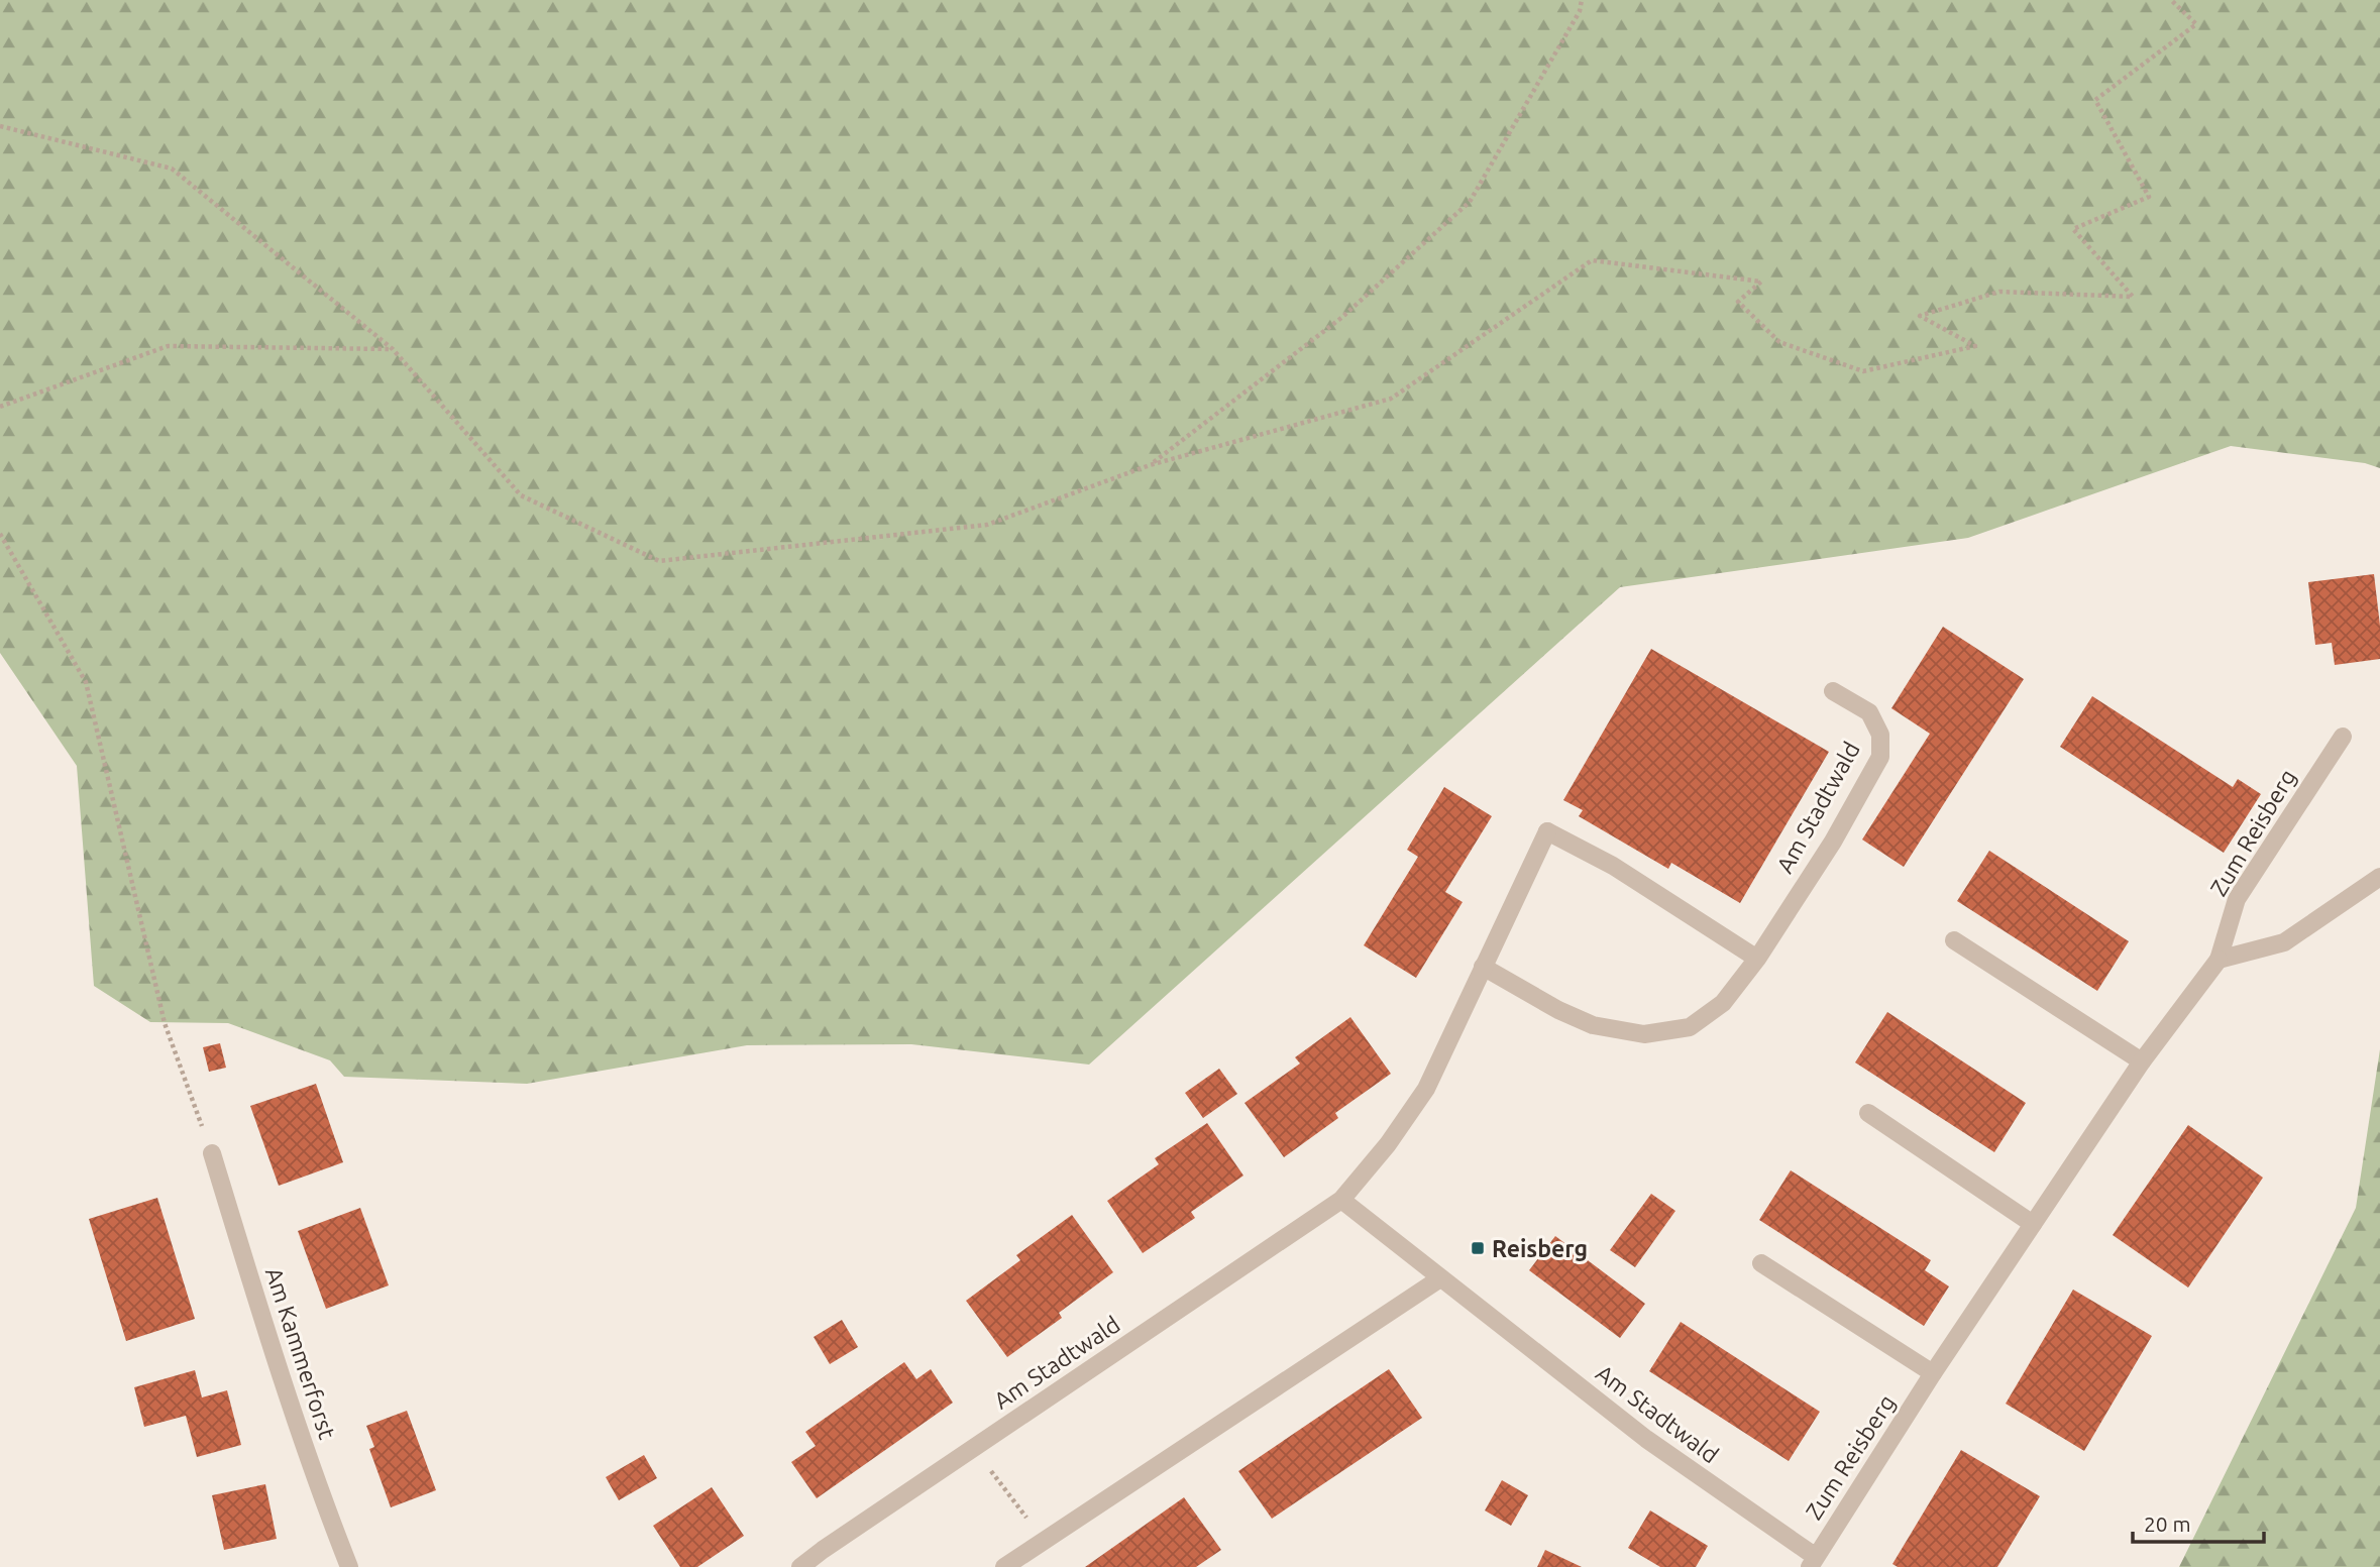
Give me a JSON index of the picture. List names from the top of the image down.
{
  "streets": {
    "street": ["Am Stadtwald", "Zum Reisberg", "Am Kammerforst"]
  },
  "crossings": [
    ["Am Stadtwald", "Zum Reisberg"]
  ],
  "places": {
    "transit": ["Reisberg"]
  },
  "scale_bar": "20 m"
}
